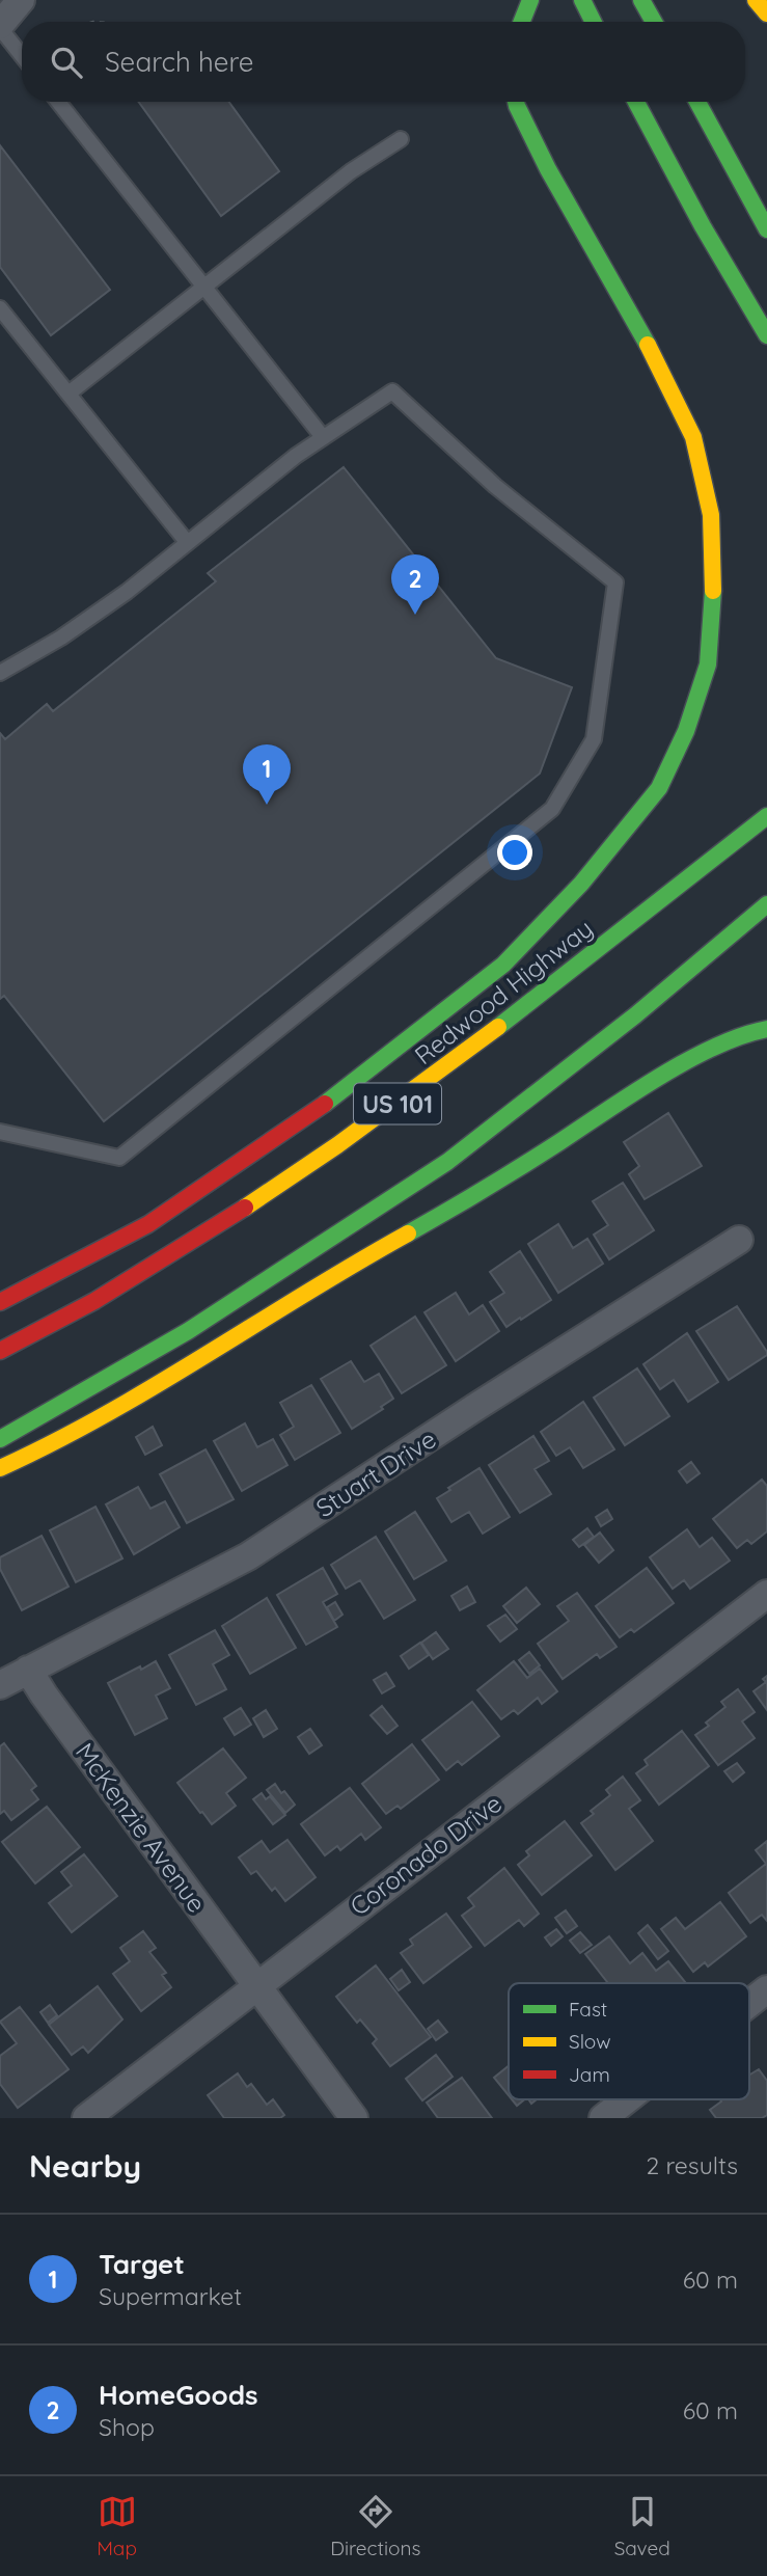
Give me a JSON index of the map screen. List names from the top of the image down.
{
  "streets": {
    "main road": ["Redwood Highway", "US 101"],
    "street": ["Stuart Drive", "McKenzie Avenue", "Coronado Drive"]
  },
  "crossings": [
    ["Stuart Drive", "McKenzie Avenue"],
    ["McKenzie Avenue", "Coronado Drive"]
  ],
  "legend": ["Fast", "Slow", "Jam"],
  "page": {
    "search": "Search here",
    "pins": ["2", "1"],
    "heading": ["Nearby", "2 results"],
    "list": [
      {
        "mark": "1",
        "name": "Target",
        "note": "Supermarket",
        "value": "60 m"
      },
      {
        "mark": "2",
        "name": "HomeGoods",
        "note": "Shop",
        "value": "60 m"
      }
    ],
    "nav": ["Map", "Directions", "Saved"]
  }
}
